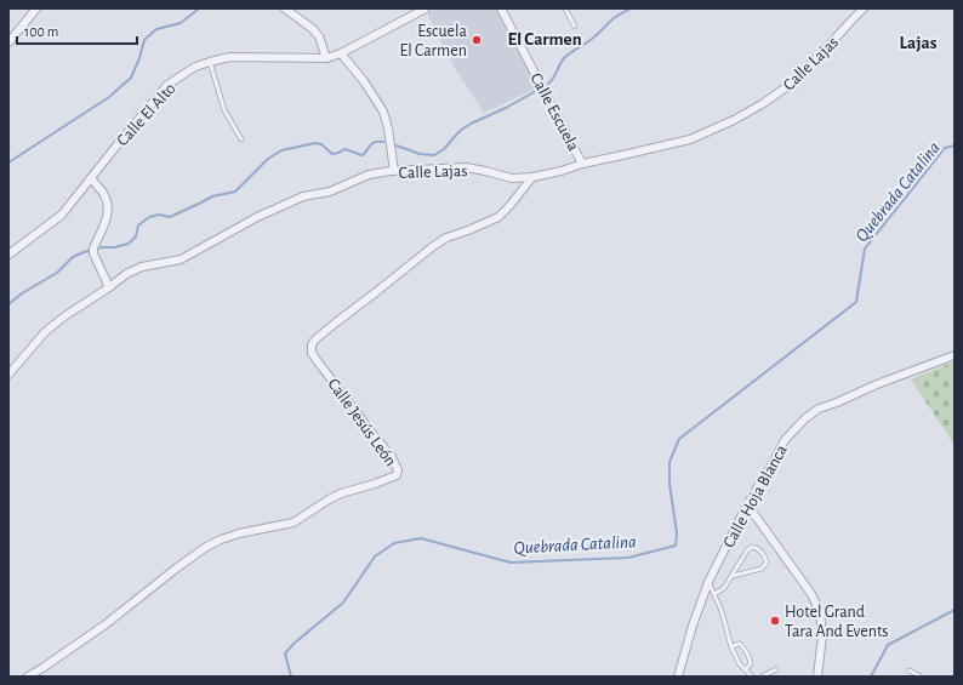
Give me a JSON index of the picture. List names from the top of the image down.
{
  "streets": {
    "street": [
      "Calle Lajas",
      "Calle Escuela",
      "Calle El Alto",
      "Calle Jesús León",
      "Calle Hoja Blanca"
    ]
  },
  "crossings": [
    ["Calle Lajas", "Calle Escuela"],
    ["Calle Lajas", "Calle Jesús León"]
  ],
  "districts": ["El Carmen", "Lajas"],
  "water": ["Quebrada Catalina"],
  "places": ["Escuela El Carmen", "Hotel Grand Tara And Events"],
  "scale_bar": "100 m"
}
